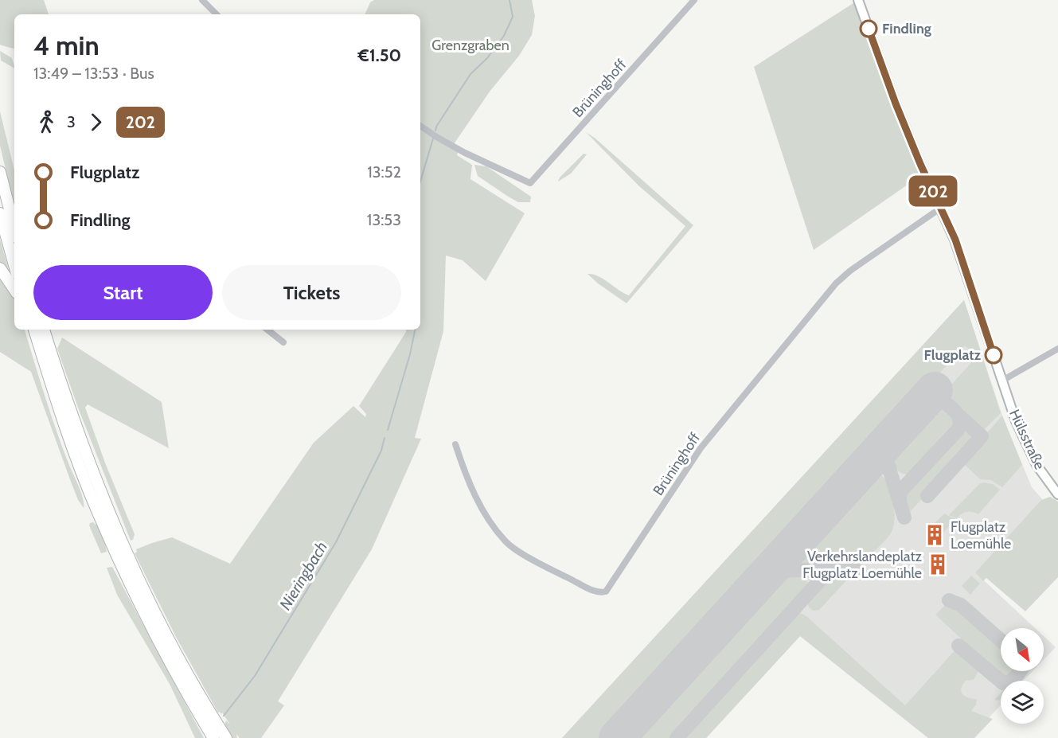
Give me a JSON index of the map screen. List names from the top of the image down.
{
  "streets": {
    "street": ["Brüninghoff", "Hülsstraße"]
  },
  "crossings": [
    ["Brüninghoff", "Hülsstraße"]
  ],
  "water": ["Nieringbach"],
  "parks": ["Grenzgraben"],
  "places": {
    "other": ["Findling", "Flugplatz"],
    "building": ["Flugplatz Loemühle", "Verkehrslandeplatz Flugplatz Loemühle"]
  },
  "lines": ["bus line 202"],
  "north": "bottom right",
  "page": {
    "on_map": "202",
    "heading": ["4 min", "13:49 – 13:53 · Bus", "€1.50"],
    "legs": ["3", "202"],
    "list": [
      {
        "name": "Flugplatz",
        "value": "13:52"
      },
      {
        "name": "Findling",
        "value": "13:53"
      }
    ],
    "buttons": ["Start", "Tickets"]
  }
}
